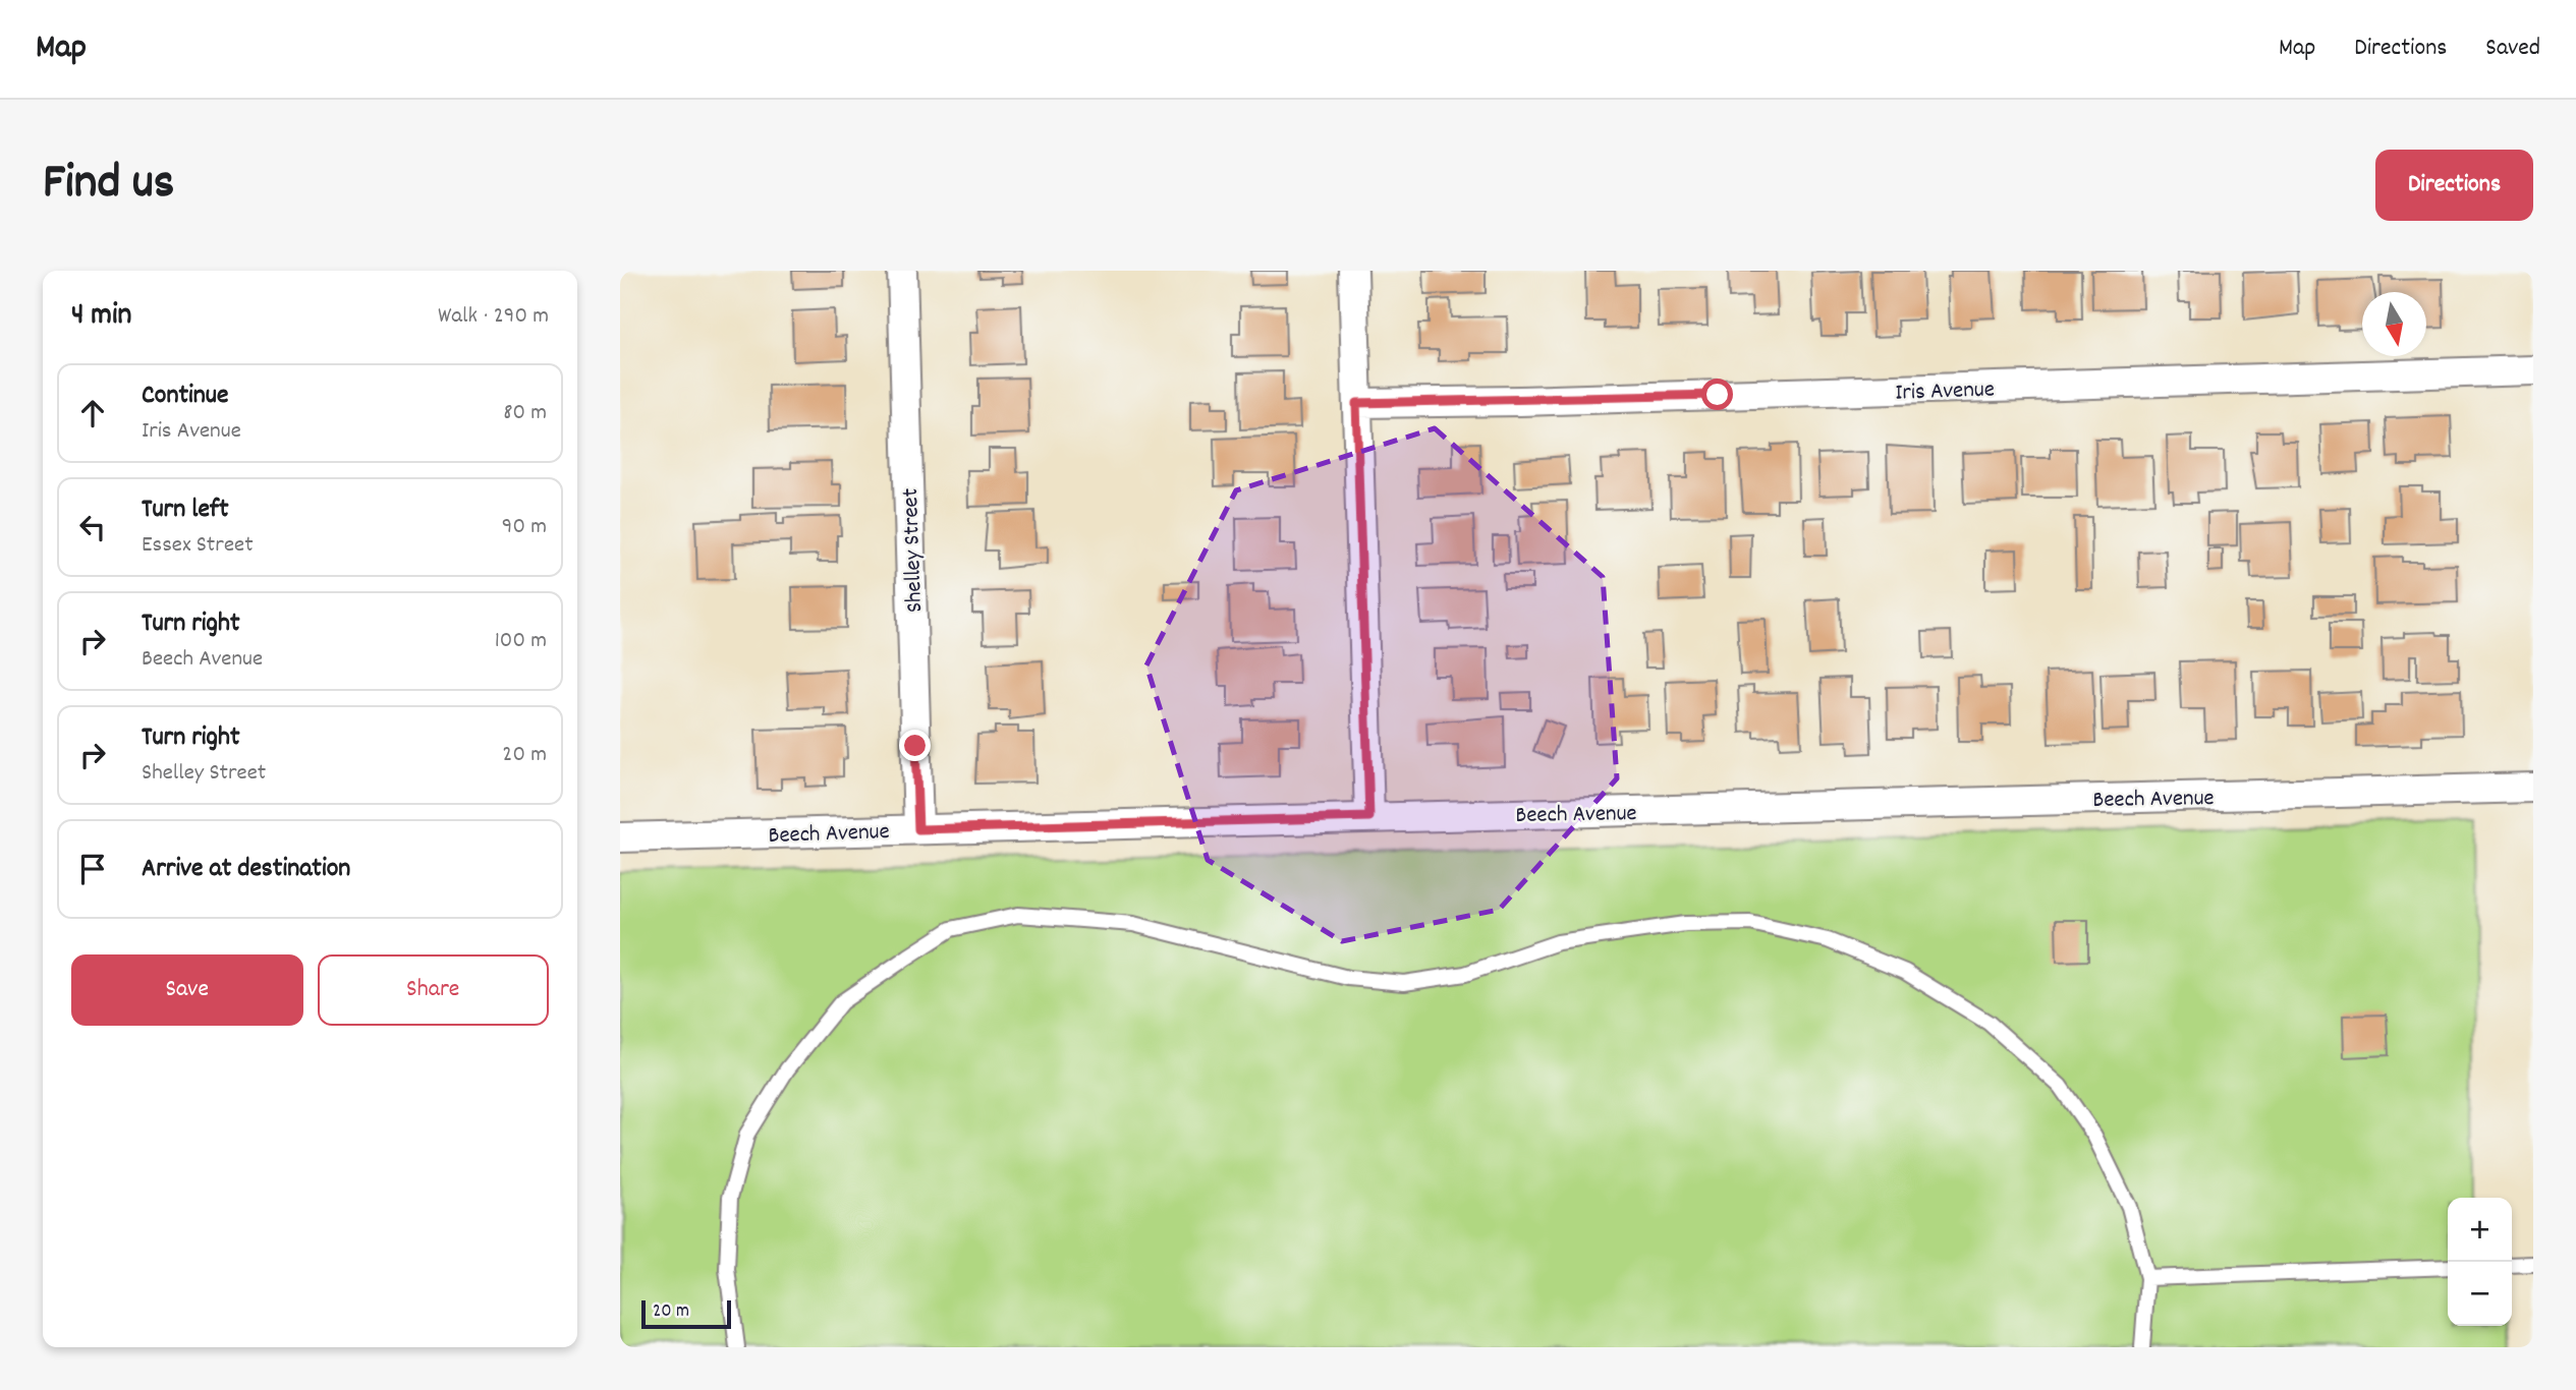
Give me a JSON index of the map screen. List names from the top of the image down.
{
  "streets": {
    "street": ["Iris Avenue", "Shelley Street", "Beech Avenue"]
  },
  "crossings": [
    ["Shelley Street", "Beech Avenue"]
  ],
  "scale_bar": "20 m",
  "north": "bottom",
  "page": {
    "header": "Map",
    "nav": ["Map", "Directions", "Saved"],
    "title": "Find us",
    "buttons": [
      "Directions",
      ["Save", "Share"]
    ],
    "heading": ["4 min", "Walk · 290 m"],
    "list": [
      ["Continue", "Iris Avenue", "80 m"],
      ["Turn left", "Essex Street", "90 m"],
      ["Turn right", "Beech Avenue", "100 m"],
      ["Turn right", "Shelley Street", "20 m"],
      "Arrive at destination"
    ],
    "map_buttons": ["+", "−"],
    "scale": "20 m"
  }
}
